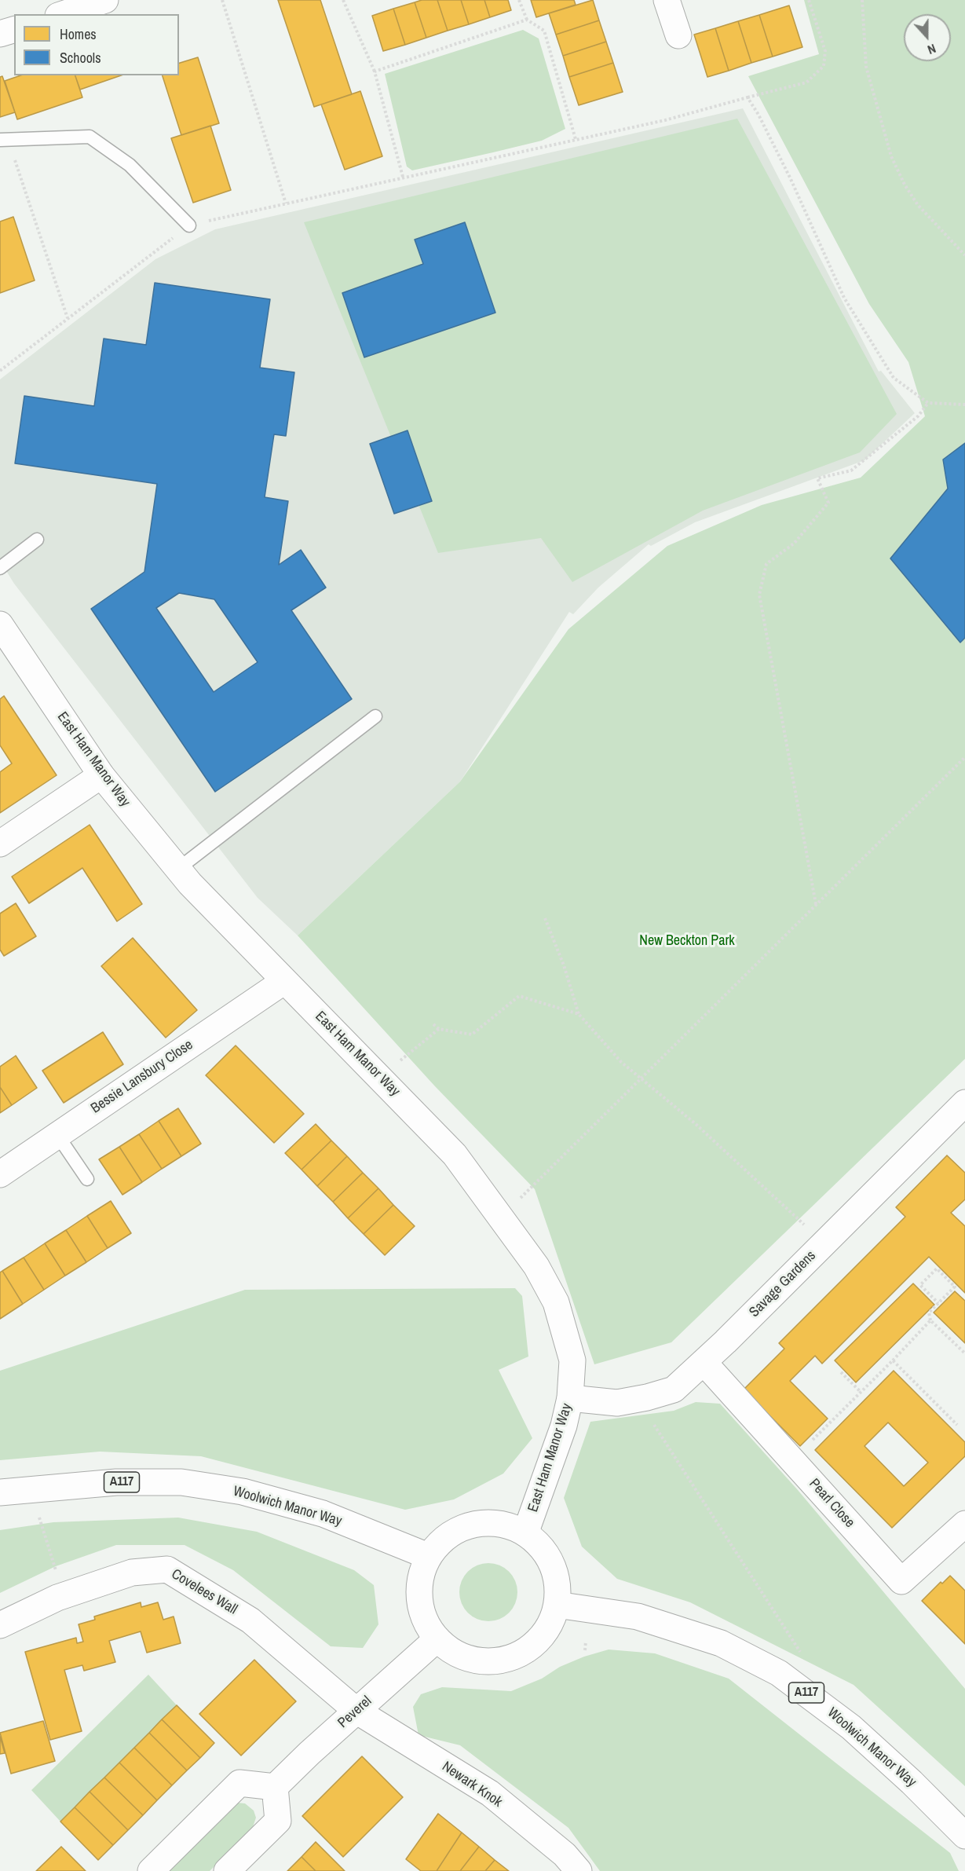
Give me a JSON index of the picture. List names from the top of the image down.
{
  "streets": {
    "street": [
      "East Ham Manor Way",
      "Bessie Lansbury Close",
      "Savage Gardens",
      "A117",
      "Pearl Close",
      "Woolwich Manor Way",
      "Covelees Wall",
      "Peverel",
      "Newark Knok"
    ]
  },
  "crossings": [
    ["East Ham Manor Way", "Bessie Lansbury Close"],
    ["East Ham Manor Way", "Savage Gardens"],
    ["East Ham Manor Way", "Woolwich Manor Way"],
    ["East Ham Manor Way", "Peverel"],
    ["Savage Gardens", "Pearl Close"],
    ["Woolwich Manor Way", "Peverel"],
    ["Covelees Wall", "Peverel"],
    ["Covelees Wall", "Newark Knok"],
    ["Peverel", "Newark Knok"]
  ],
  "parks": ["New Beckton Park"],
  "legend": ["Homes", "Schools"],
  "north": "bottom"
}
